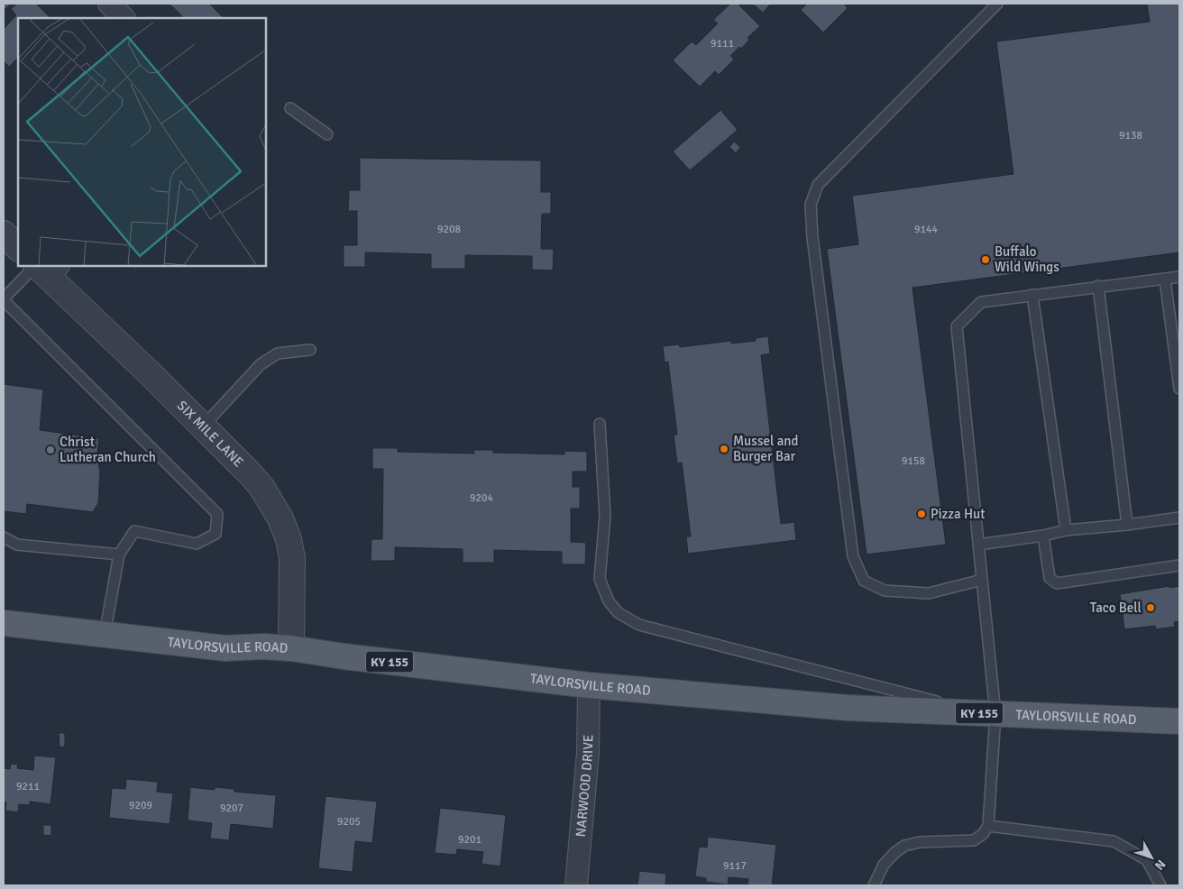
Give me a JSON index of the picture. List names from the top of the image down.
{
  "streets": {
    "main road": ["TAYLORSVILLE ROAD", "KY 155"],
    "street": ["SIX MILE LANE", "NARWOOD DRIVE"]
  },
  "crossings": [
    ["SIX MILE LANE", "TAYLORSVILLE ROAD"],
    ["TAYLORSVILLE ROAD", "NARWOOD DRIVE"]
  ],
  "places": [
    "Buffalo Wild Wings",
    "Mussel and Burger Bar",
    "Christ Lutheran Church",
    "Pizza Hut",
    "Taco Bell"
  ],
  "house_numbers": [
    "9111",
    "9138",
    "9208",
    "9144",
    "9158",
    "9204",
    "9211",
    "9209",
    "9207",
    "9205",
    "9201",
    "9117"
  ],
  "north": "bottom right"
}
